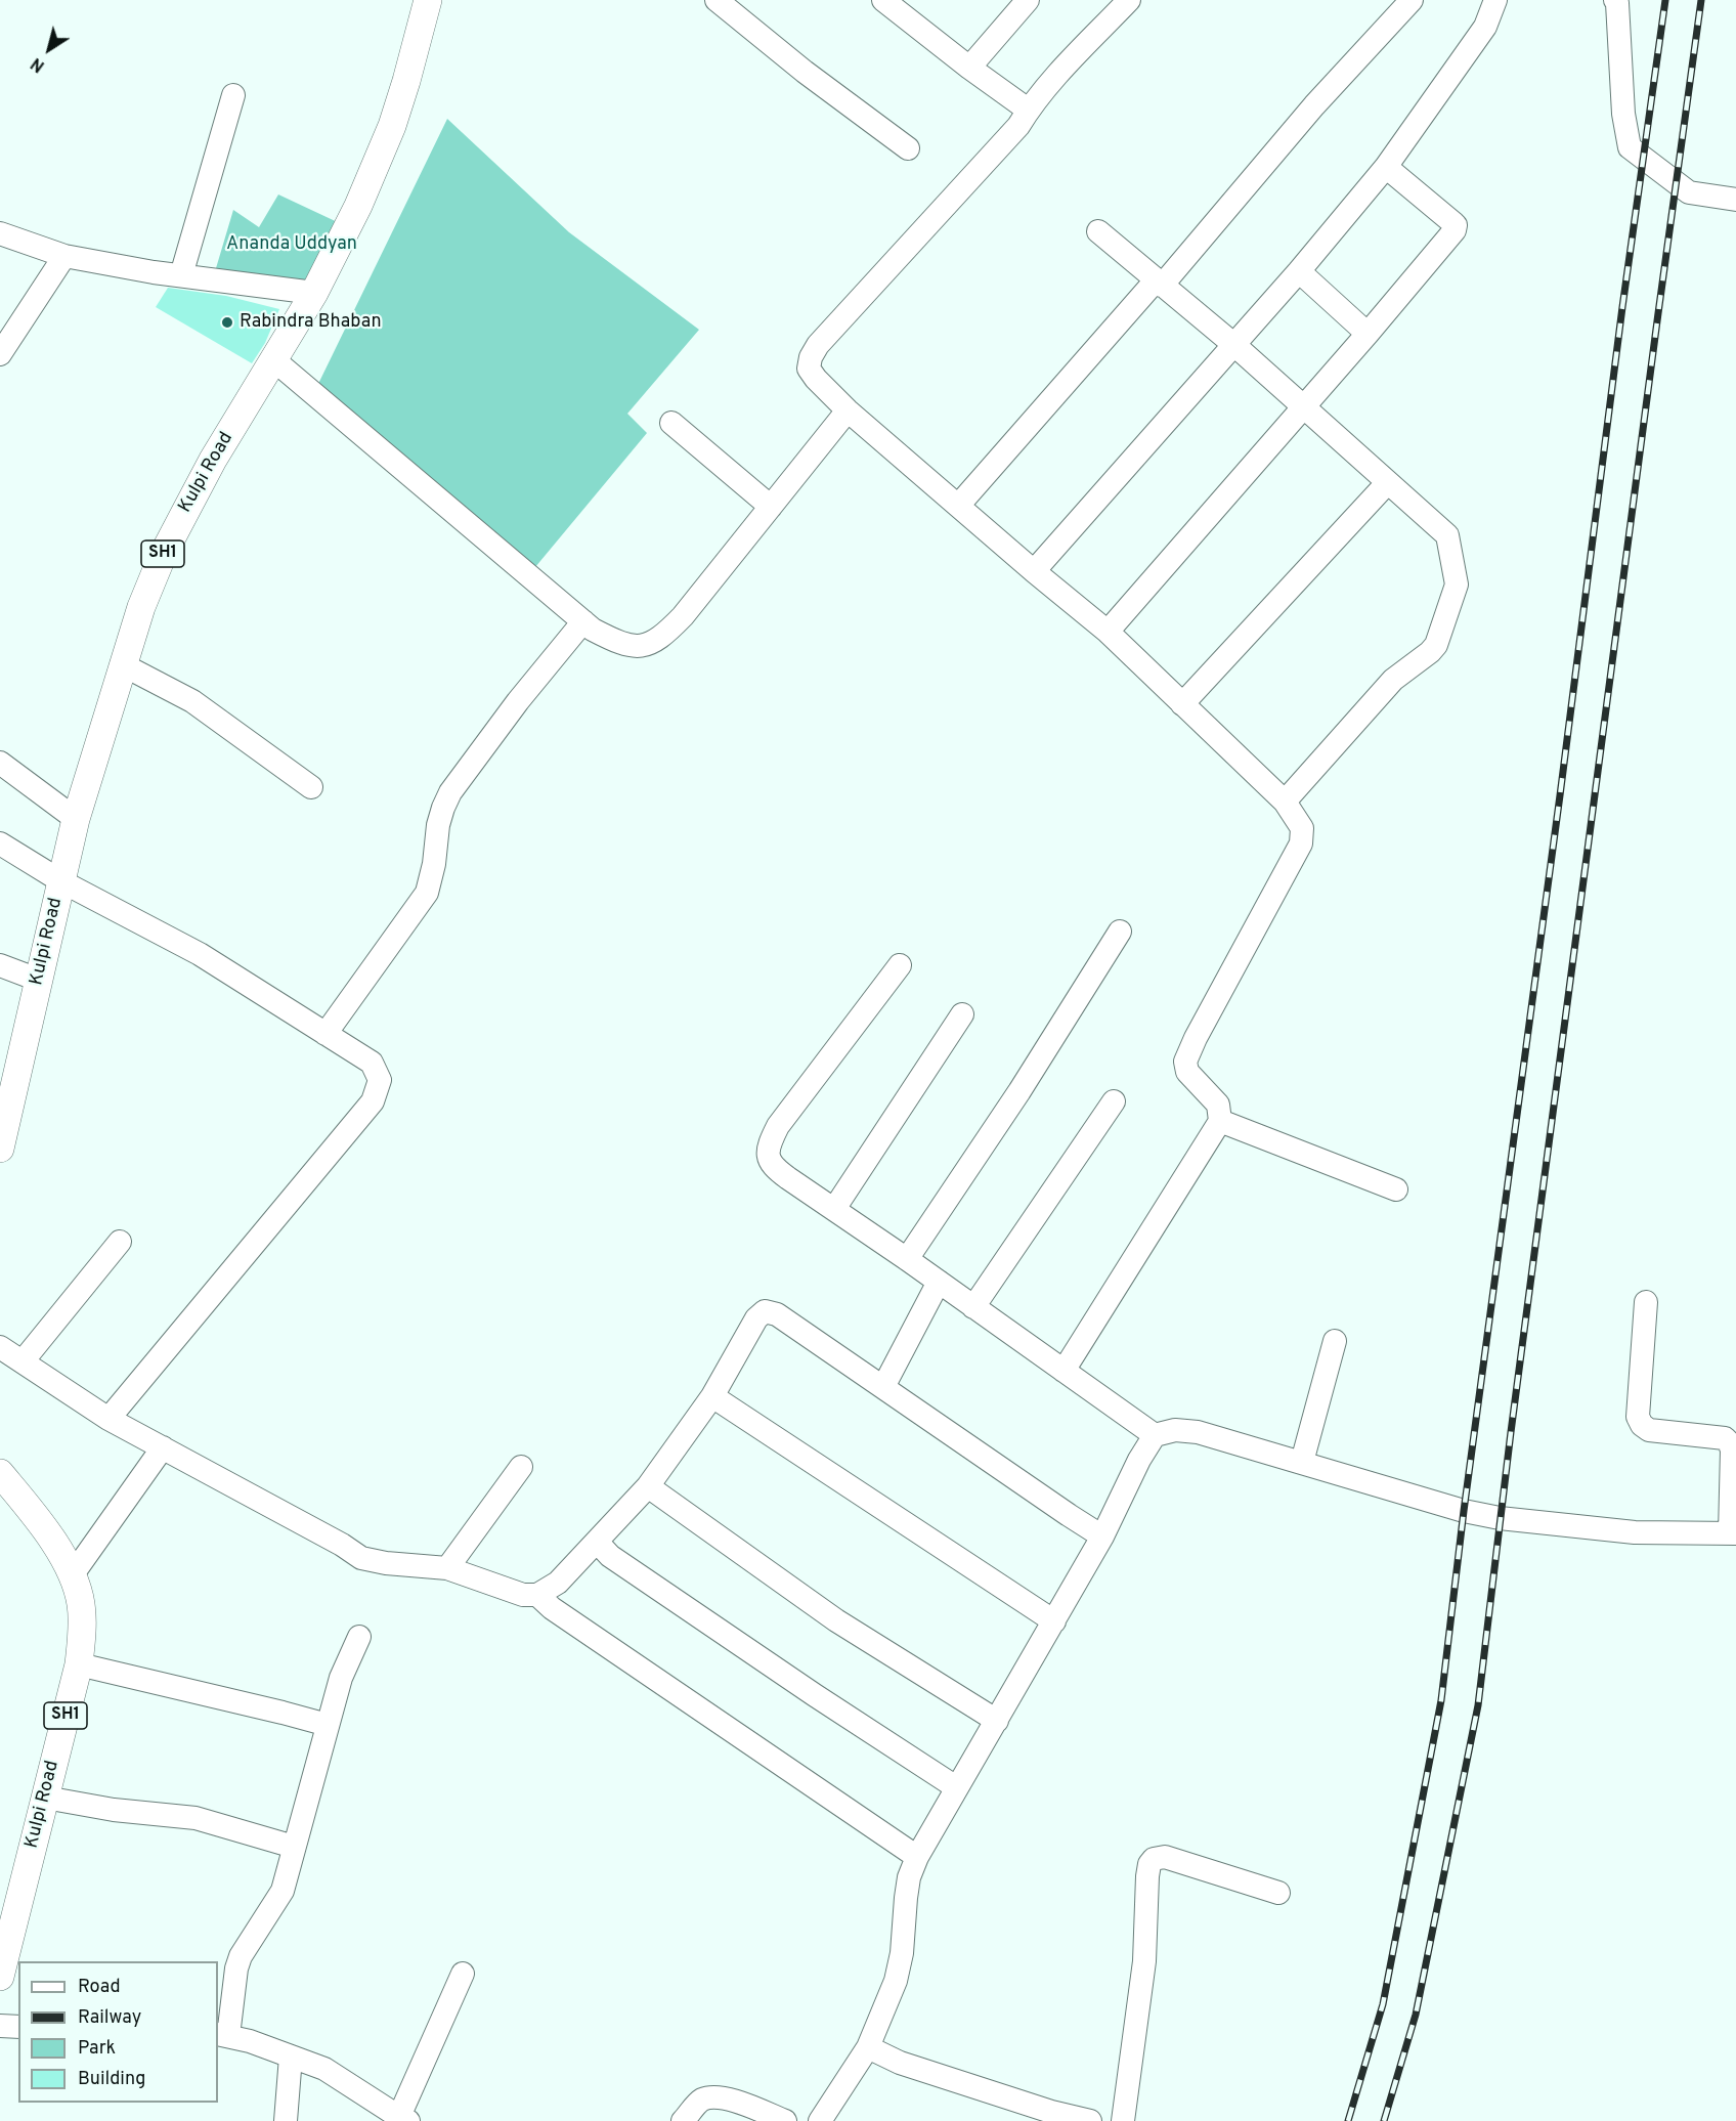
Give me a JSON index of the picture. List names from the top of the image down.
{
  "streets": {
    "main road": ["Kulpi Road", "SH1"]
  },
  "parks": ["Ananda Uddyan"],
  "places": ["Rabindra Bhaban"],
  "legend": [
    "Road",
    "Railway",
    "Park",
    "Building"
  ],
  "north": "bottom left"
}
